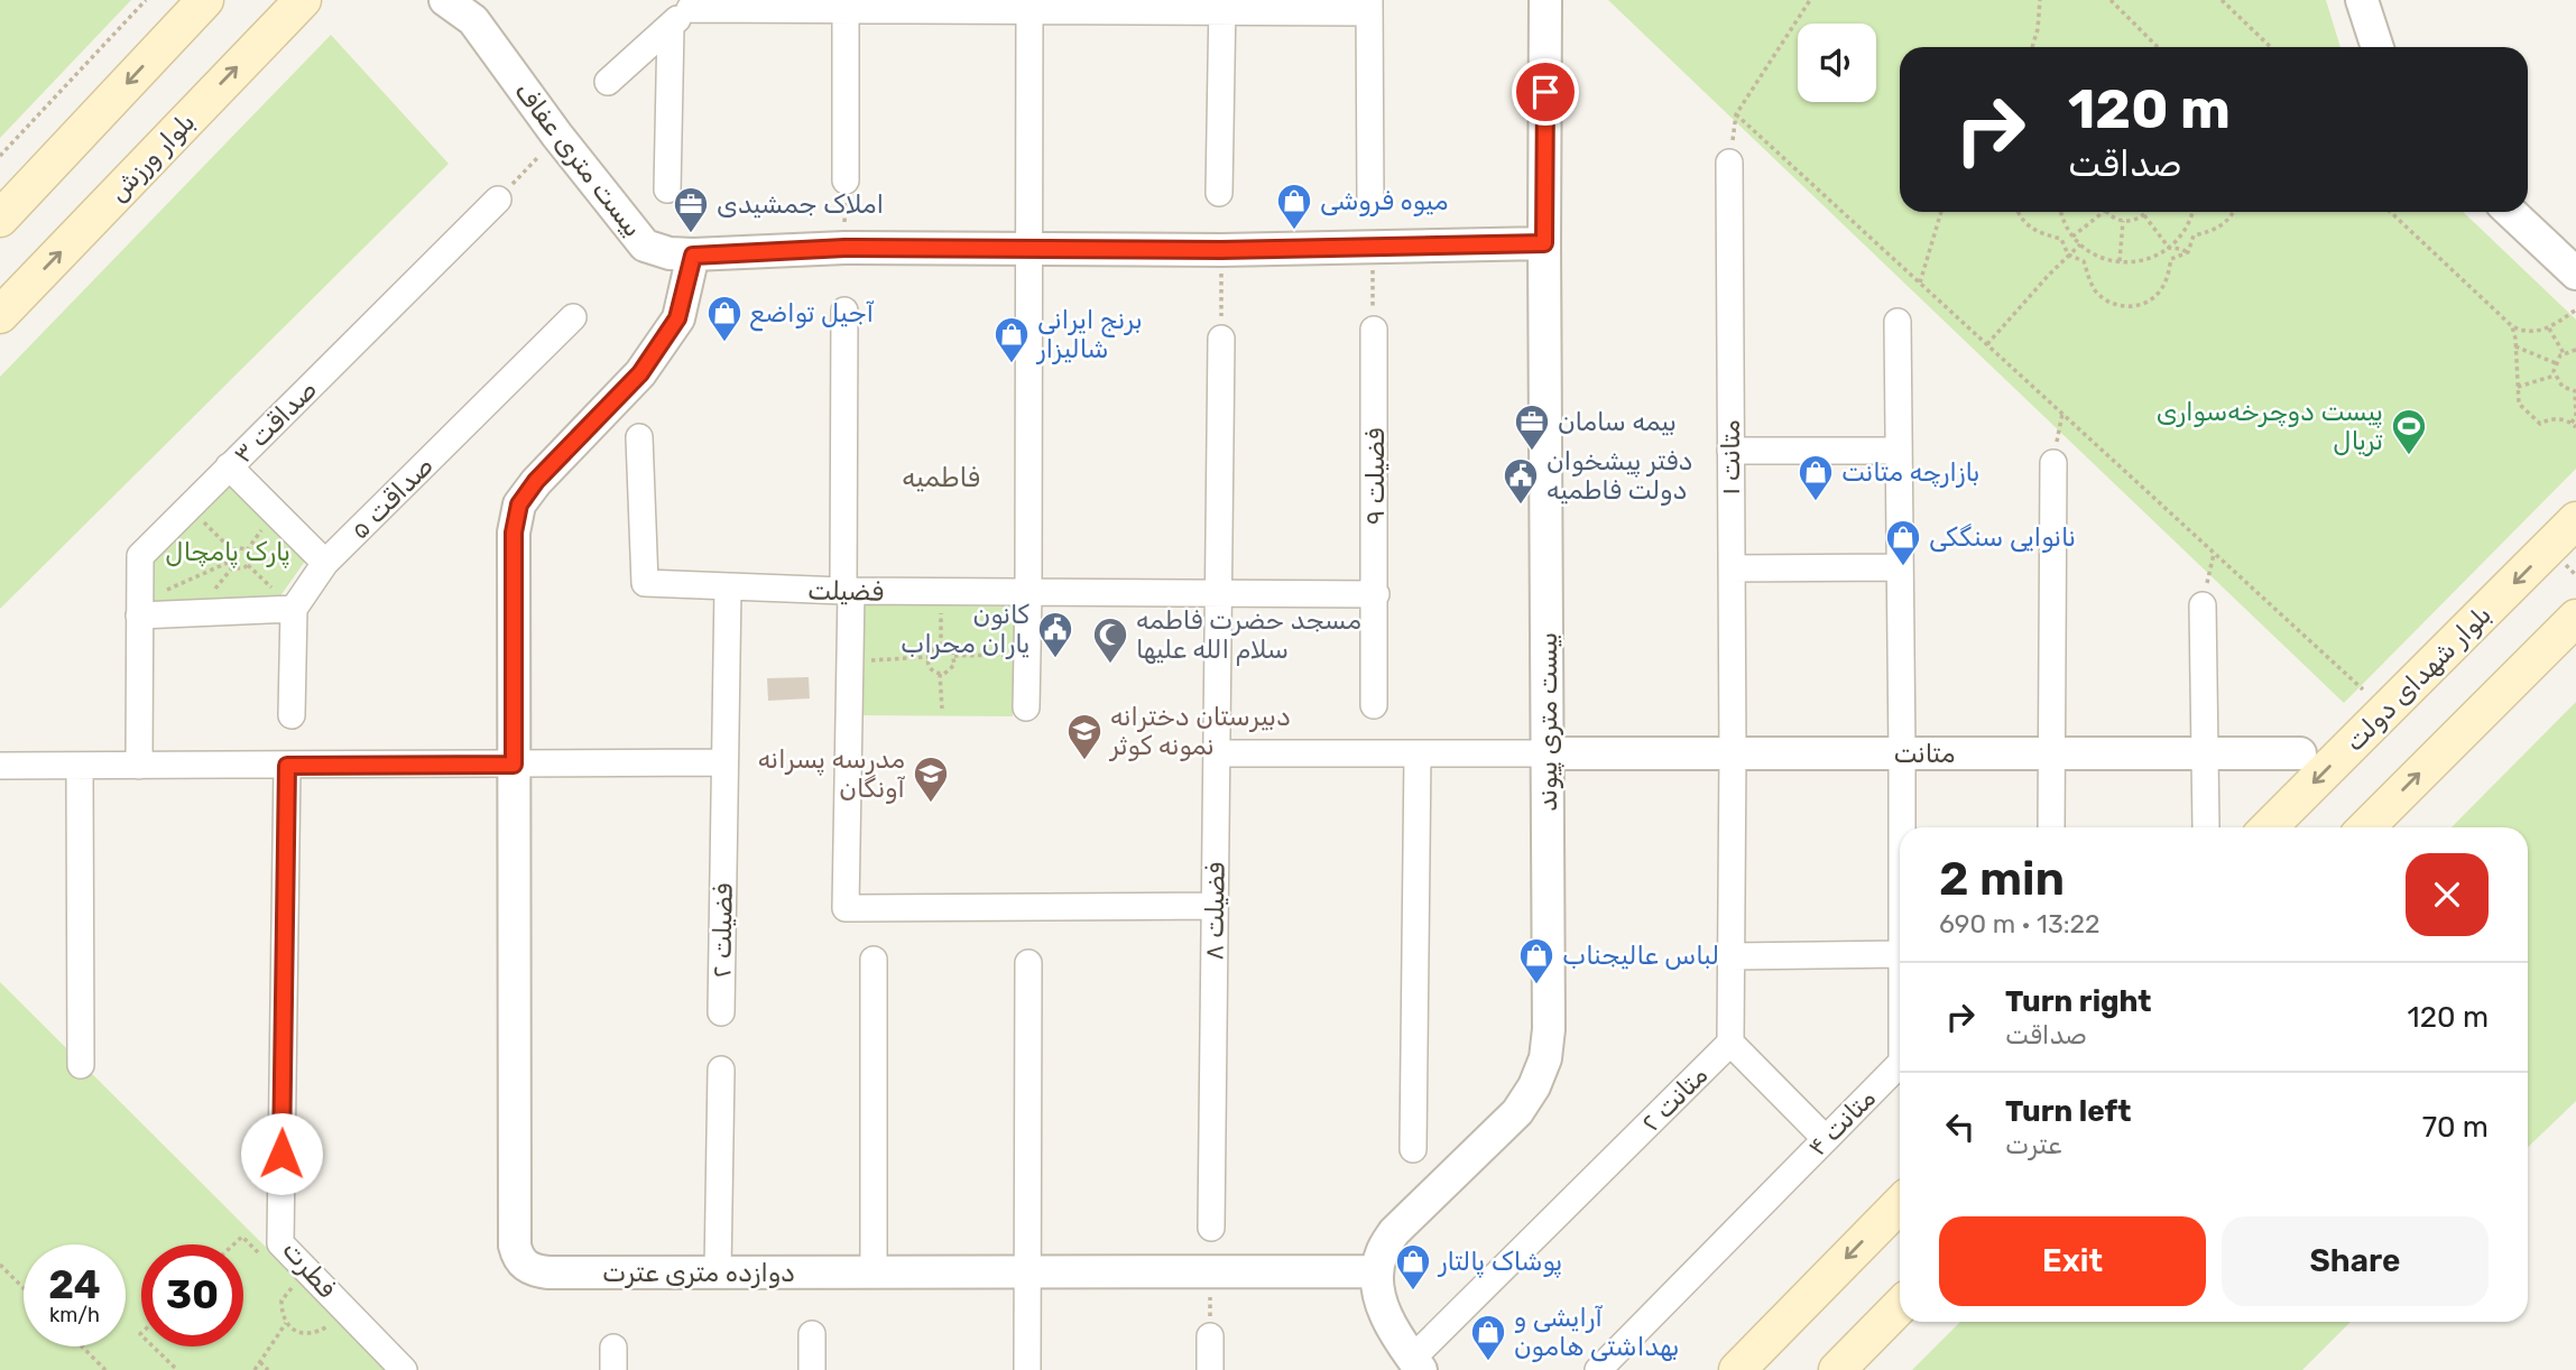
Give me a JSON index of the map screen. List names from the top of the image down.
{
  "streets": {
    "main road": ["بلوار ورزش", "بلوار شهدای دولت"],
    "street": [
      "بیست متری عفاف",
      "صداقت ۳",
      "متانت ۱",
      "فضیلت ۹",
      "صداقت ۵",
      "فضیلت",
      "بیست متری پیوند",
      "متانت",
      "فضیلت ۸",
      "فضیلت ۲",
      "متانت ۲",
      "متانت ۴",
      "فطرت",
      "دوازده متری عترت"
    ]
  },
  "crossings": [
    ["بیست متری عفاف", "بیست متری پیوند"],
    ["متانت ۱", "متانت"],
    ["فضیلت ۹", "فضیلت"],
    ["فضیلت", "فضیلت ۸"],
    ["فضیلت", "فضیلت ۲"],
    ["بیست متری پیوند", "متانت"],
    ["بیست متری پیوند", "دوازده متری عترت"],
    ["متانت", "متانت ۴"]
  ],
  "districts": ["فاطمیه"],
  "parks": ["پارک پامچال"],
  "places": {
    "shop": [
      "میوه فروشی",
      "آجیل تواضع",
      "برنج ایرانی شالیزار",
      "بازارچه متانت",
      "نانوایی سنگکی",
      "لباس عالیجناب",
      "پوشاک پالتار",
      "آرایشی و بهداشتی هامون"
    ],
    "office": ["املاک جمشیدی", "بیمه سامان"],
    "sports": ["پیست دوچرخه‌سواری تریال"],
    "public building": ["دفتر پیشخوان دولت فاطمیه", "کانون یاران محراب"],
    "mosque": ["مسجد حضرت فاطمه سلام الله علیها"],
    "school or university": ["دبیرستان دخترانه نمونه کوثر", "مدرسه پسرانه آونگان"]
  },
  "page": {
    "turn": ["120 m", "صداقت"],
    "heading": ["2 min", "690 m · 13:22"],
    "list": [
      {
        "name": "Turn right",
        "note": "صداقت",
        "value": "120 m"
      },
      {
        "name": "Turn left",
        "note": "عترت",
        "value": "70 m"
      }
    ],
    "buttons": ["Exit", "Share"],
    "speed": "24 km/h",
    "limit": "30"
  }
}
